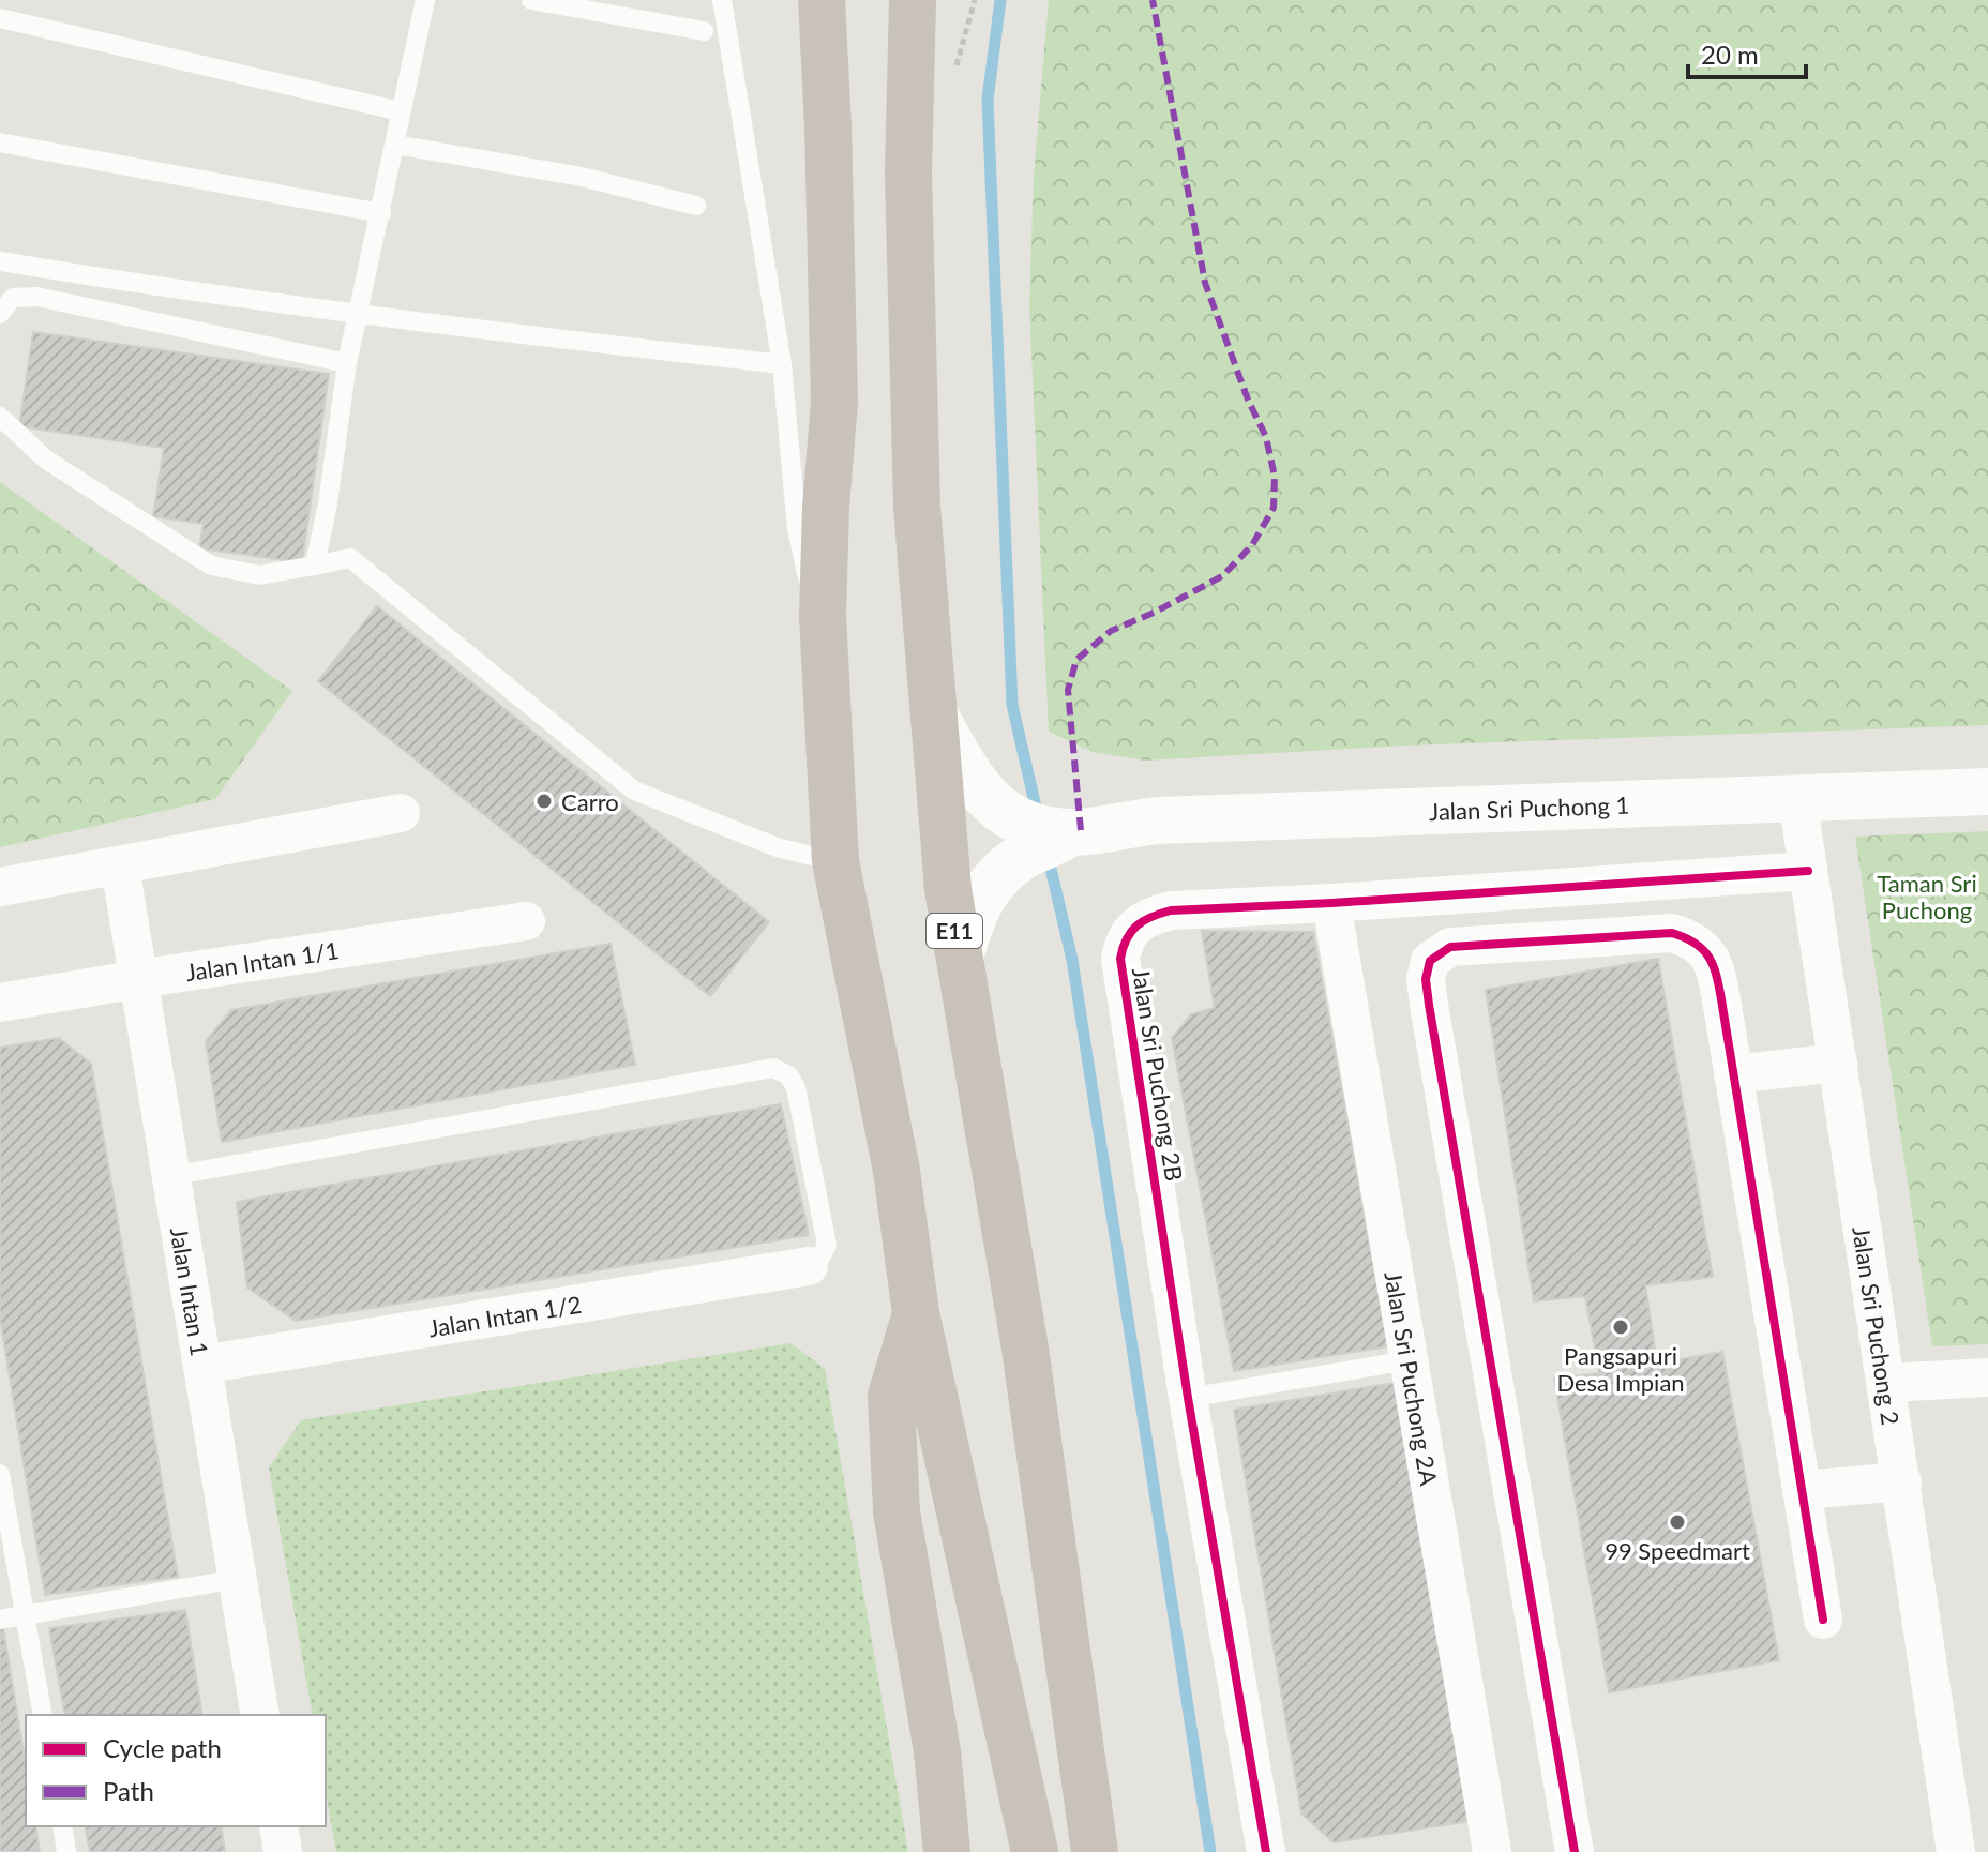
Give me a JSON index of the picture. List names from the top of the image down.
{
  "streets": {
    "highway": ["E11"],
    "street": [
      "Jalan Sri Puchong 1",
      "Jalan Intan 1/1",
      "Jalan Sri Puchong 2B",
      "Jalan Intan 1",
      "Jalan Intan 1/2",
      "Jalan Sri Puchong 2",
      "Jalan Sri Puchong 2A"
    ]
  },
  "crossings": [
    ["Jalan Sri Puchong 1", "E11"],
    ["Jalan Sri Puchong 1", "Jalan Sri Puchong 2"],
    ["Jalan Intan 1/1", "Jalan Intan 1"],
    ["Jalan Sri Puchong 2B", "Jalan Sri Puchong 2"],
    ["Jalan Sri Puchong 2B", "Jalan Sri Puchong 2A"],
    ["Jalan Intan 1", "Jalan Intan 1/2"]
  ],
  "parks": ["Taman Sri Puchong"],
  "places": ["Carro", "Pangsapuri Desa Impian", "99 Speedmart"],
  "legend": ["Cycle path", "Path"],
  "scale_bar": "20 m"
}
